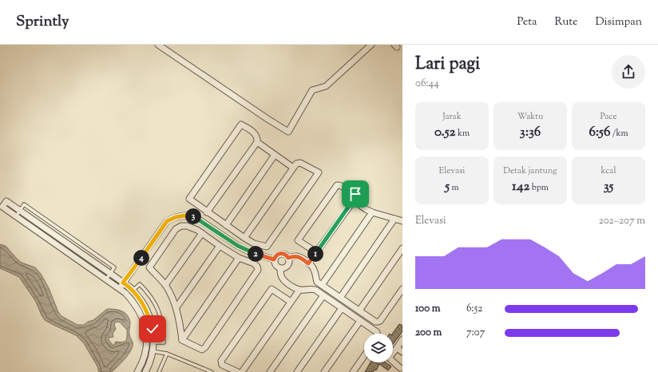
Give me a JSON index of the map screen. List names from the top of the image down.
{
  "page": {
    "header": "Sprintly",
    "nav": ["Peta", "Rute", "Disimpan"],
    "heading": ["Lari pagi", "06:44"],
    "stats": [
      ["Jarak", "0.52 km"],
      ["Waktu", "3:36"],
      ["Pace", "6:56 /km"],
      ["Elevasi", "5 m"],
      ["Detak jantung", "142 bpm"],
      ["kcal", "35"]
    ],
    "chart": ["Elevasi", "202–207 m"],
    "pins": [
      "3",
      "1",
      "2",
      "4"
    ],
    "list": [
      {
        "name": "100 m",
        "note": "6:52"
      },
      {
        "name": "200 m",
        "note": "7:07"
      }
    ]
  }
}
